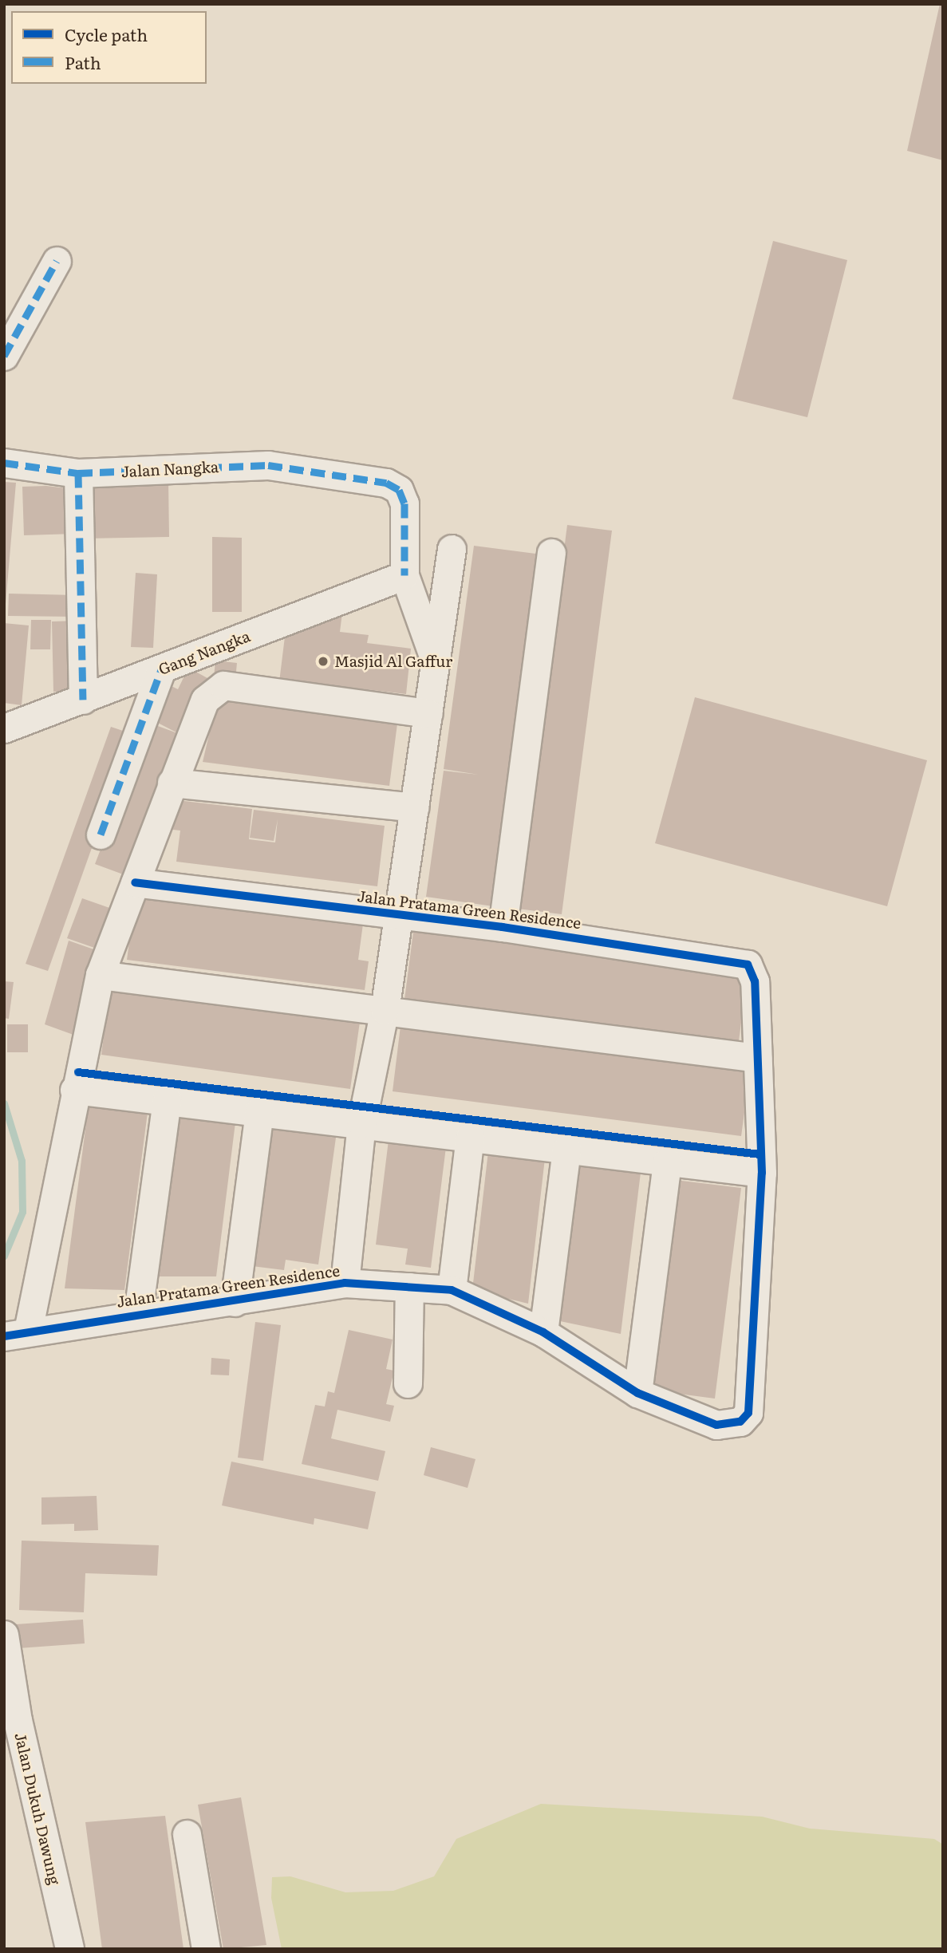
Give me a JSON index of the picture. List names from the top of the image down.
{
  "streets": {
    "street": [
      "Jalan Nangka",
      "Gang Nangka",
      "Jalan Pratama Green Residence",
      "Jalan Dukuh Dawung"
    ]
  },
  "crossings": [
    ["Jalan Nangka", "Gang Nangka"],
    ["Jalan Nangka", "Jalan Pratama Green Residence"]
  ],
  "places": ["Masjid Al Gaffur"],
  "legend": ["Cycle path", "Path"]
}
